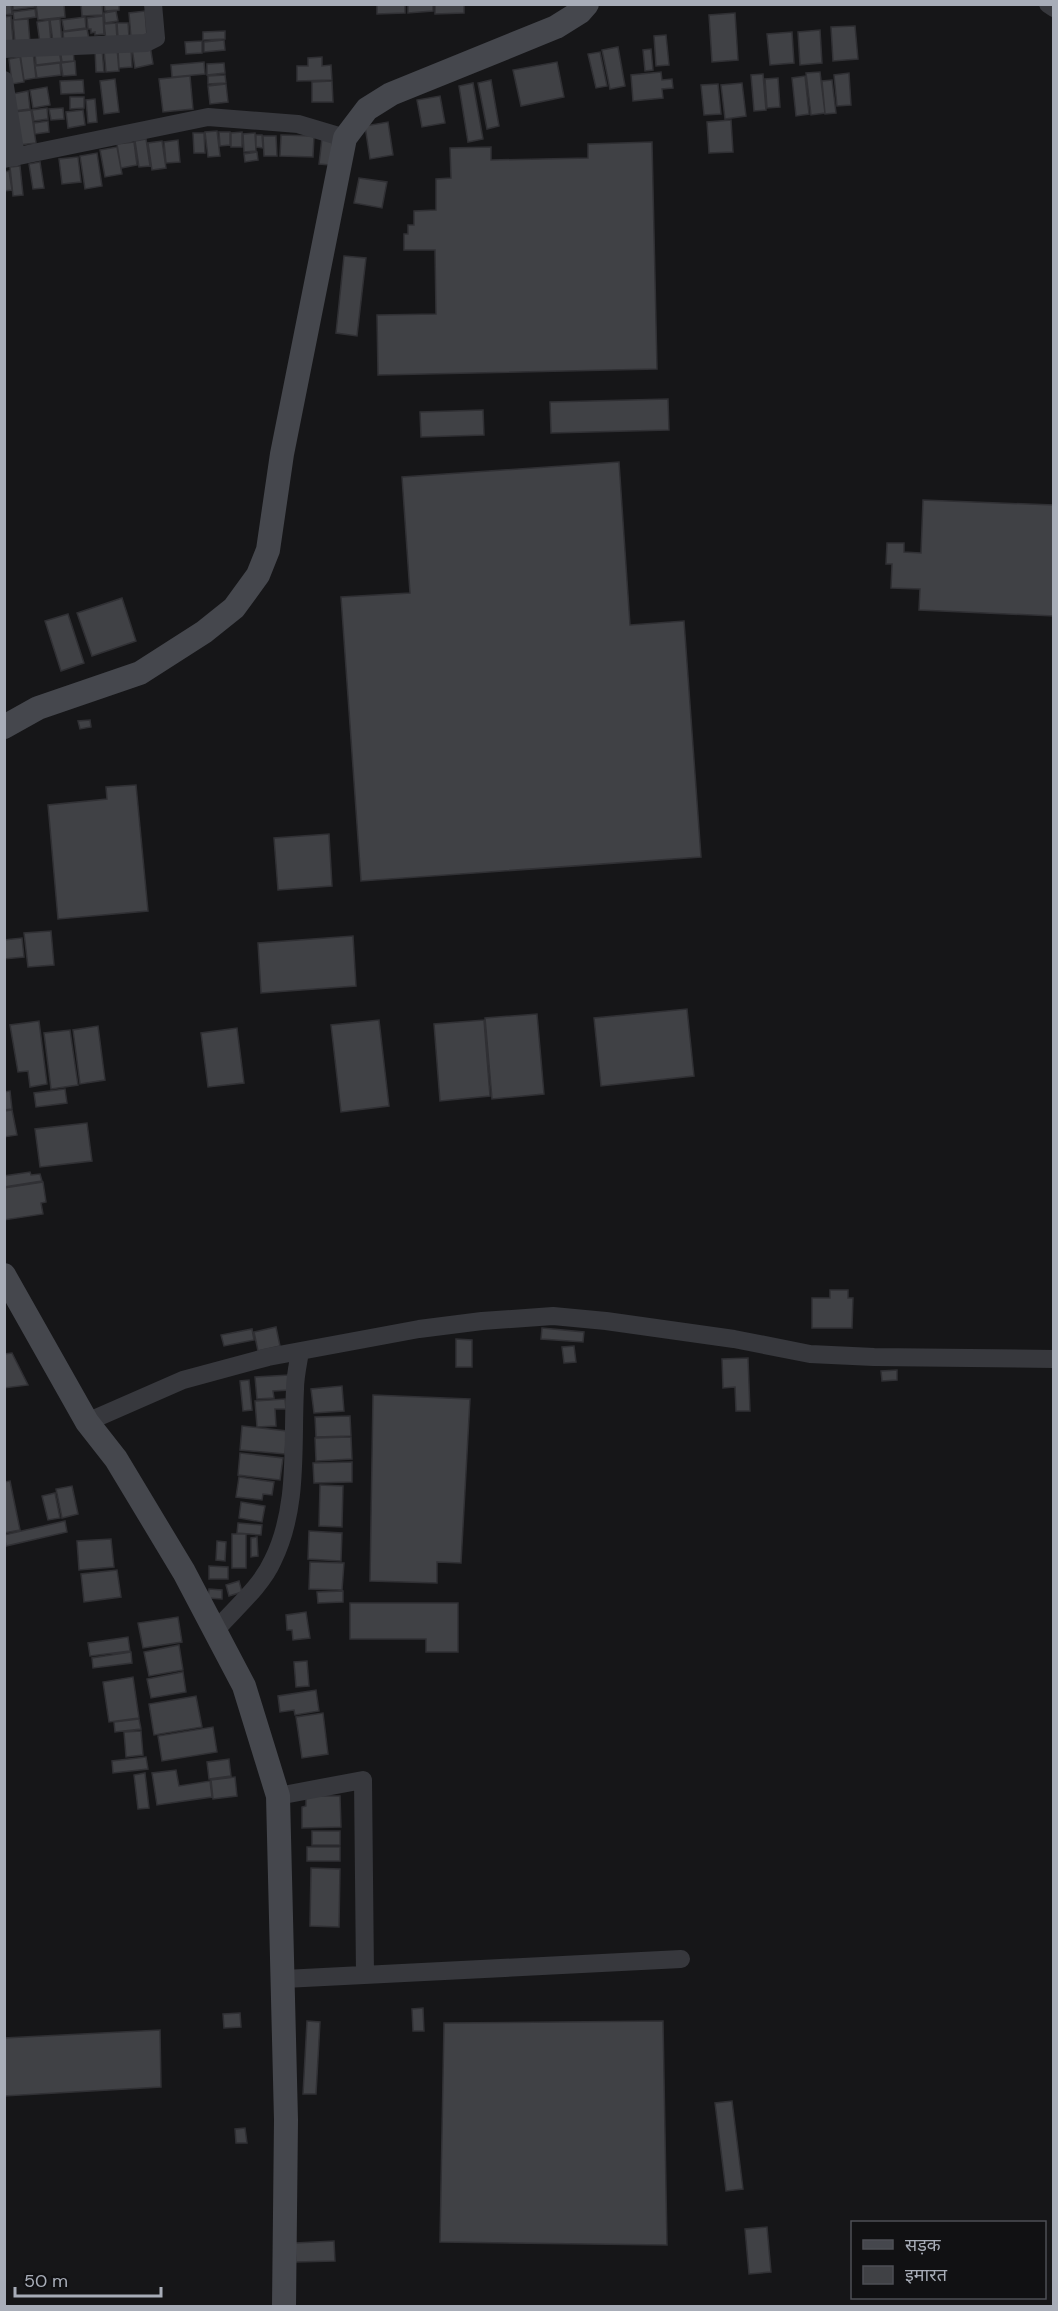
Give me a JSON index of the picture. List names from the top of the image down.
{
  "legend": ["सड़क", "इमारत"],
  "scale_bar": "50 m"
}
